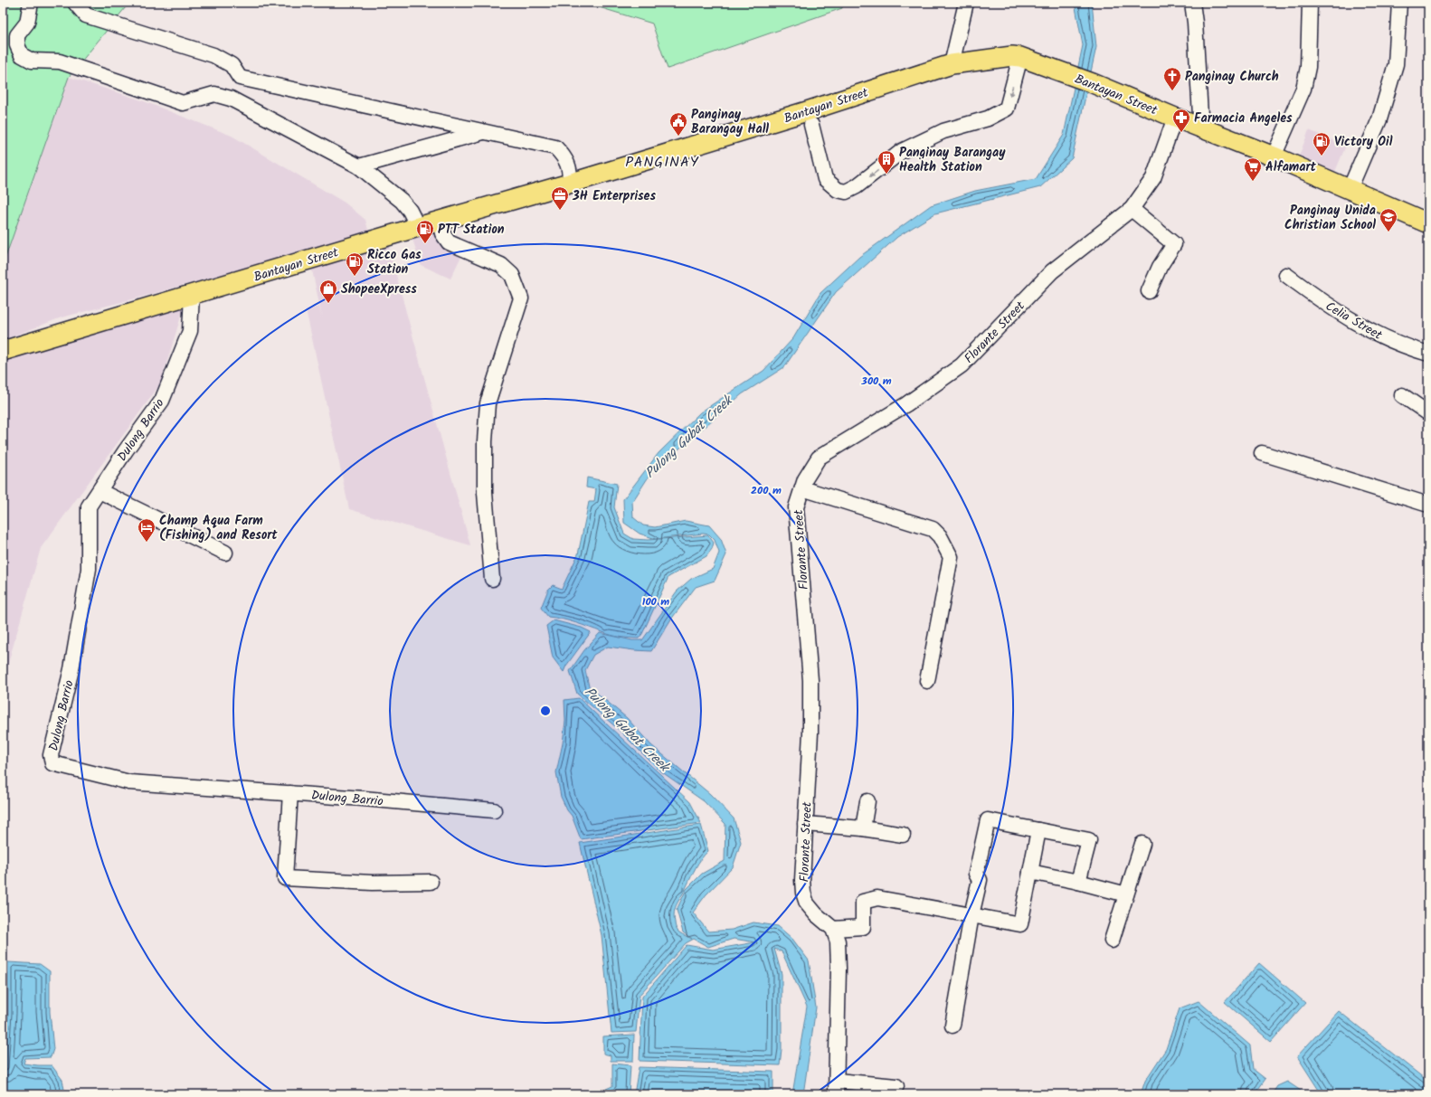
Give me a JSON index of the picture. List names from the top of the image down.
{
  "streets": {
    "main road": ["Bantayan Street"],
    "street": ["Celia Street", "Florante Street", "Dulong Barrio"]
  },
  "crossings": [
    ["Bantayan Street", "Florante Street"],
    ["Bantayan Street", "Dulong Barrio"]
  ],
  "districts": ["PANGINAY"],
  "water": ["Pulong Gubat Creek"],
  "places": {
    "church": ["Panginay Church"],
    "pharmacy": ["Farmacia Angeles"],
    "public building": ["Panginay Barangay Hall"],
    "fuel station": ["Victory Oil", "PTT Station", "Ricco Gas Station"],
    "building": ["Panginay Barangay Health Station"],
    "supermarket": ["Alfamart"],
    "office": ["3H Enterprises"],
    "school or university": ["Panginay Unida Christian School"],
    "shop": ["ShopeeXpress"],
    "hotel": ["Champ Aqua Farm (Fishing) and Resort"]
  },
  "rings": ["300 m", "200 m", "100 m"]
}
